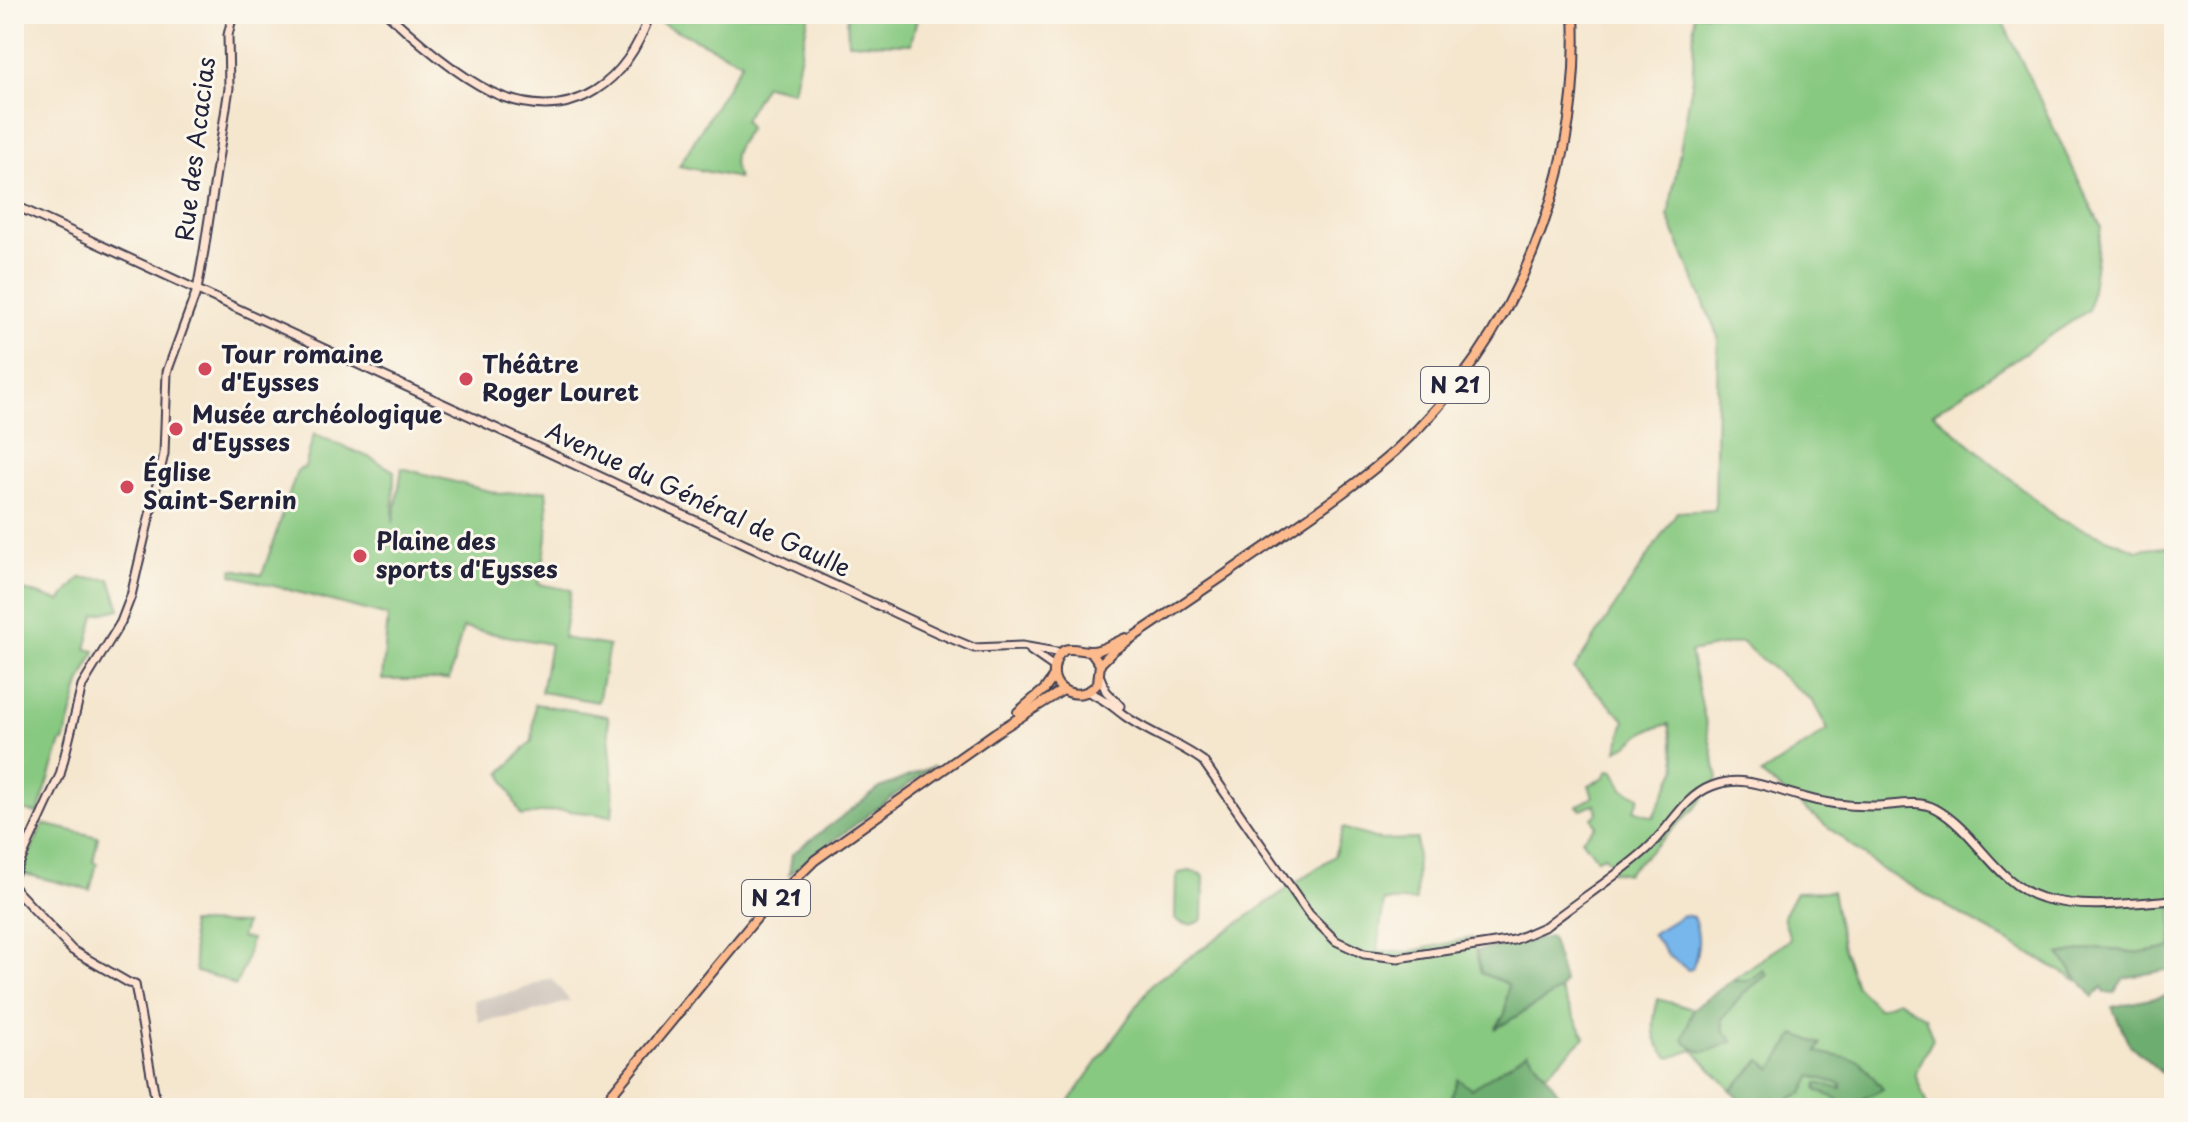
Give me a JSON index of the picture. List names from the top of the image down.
{
  "streets": {
    "main road": ["Rue des Acacias", "N 21", "Avenue du Général de Gaulle"]
  },
  "crossings": [
    ["Rue des Acacias", "Avenue du Général de Gaulle"],
    ["N 21", "Avenue du Général de Gaulle"]
  ],
  "places": [
    "Tour romaine d'Eysses",
    "Théâtre Roger Louret",
    "Musée archéologique d'Eysses",
    "Église Saint-Sernin",
    "Plaine des sports d'Eysses"
  ]
}
